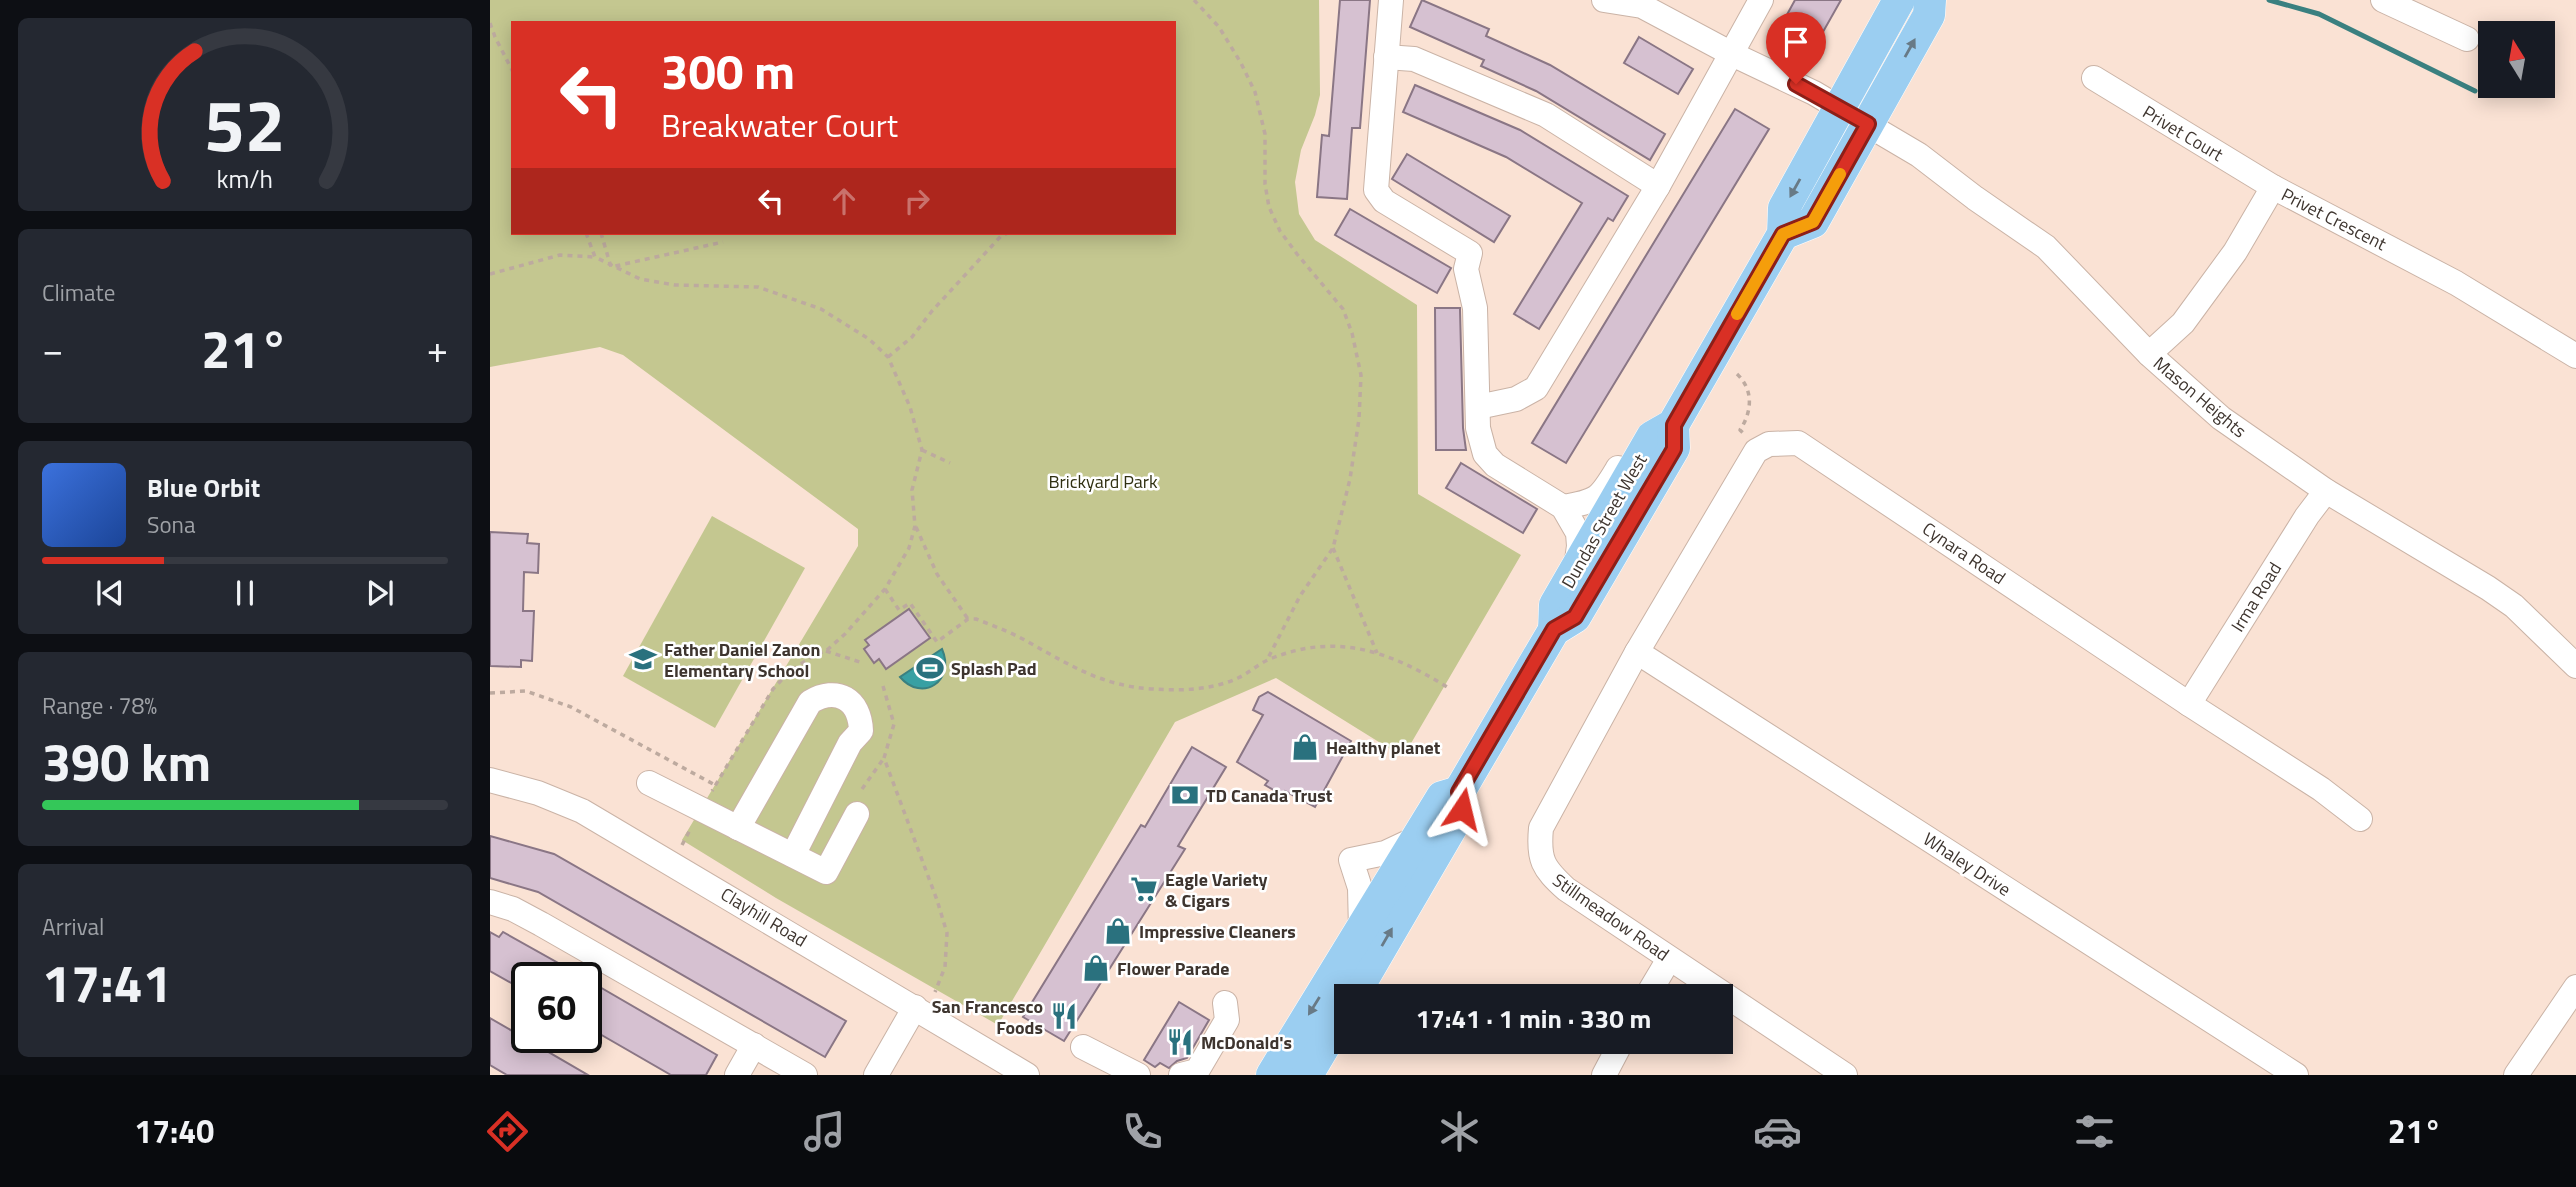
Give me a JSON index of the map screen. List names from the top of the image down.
{
  "streets": {
    "main road": ["Dundas Street West"],
    "street": [
      "Privet Court",
      "Privet Crescent",
      "Mason Heights",
      "Cynara Road",
      "Irma Road",
      "Whaley Drive",
      "Clayhill Road",
      "Stillmeadow Road"
    ]
  },
  "crossings": [
    ["Privet Court", "Privet Crescent"],
    ["Privet Crescent", "Mason Heights"],
    ["Mason Heights", "Dundas Street West"],
    ["Mason Heights", "Irma Road"],
    ["Cynara Road", "Irma Road"],
    ["Whaley Drive", "Stillmeadow Road"]
  ],
  "parks": ["Brickyard Park"],
  "places": {
    "school or university": ["Father Daniel Zanon Elementary School"],
    "sports": ["Splash Pad"],
    "shop": ["Healthy planet", "Impressive Cleaners", "Flower Parade"],
    "bank": ["TD Canada Trust"],
    "supermarket": ["Eagle Variety & Cigars"],
    "restaurant": ["San Francesco Foods", "McDonald's"]
  },
  "north": "top",
  "page": {
    "turn": ["300 m", "Breakwater Court"],
    "tile": [
      "Climate",
      ["Range · 78%", "390 km"],
      ["Arrival", "17:41"]
    ],
    "heat": ["−", "21°", "+"],
    "song": ["Blue Orbit", "Sona"],
    "limit": "60",
    "trip": "17:41 · 1 min · 330 m",
    "tabs": ["17:40", "21°"],
    "gauge": ["52", "km/h"]
  }
}
